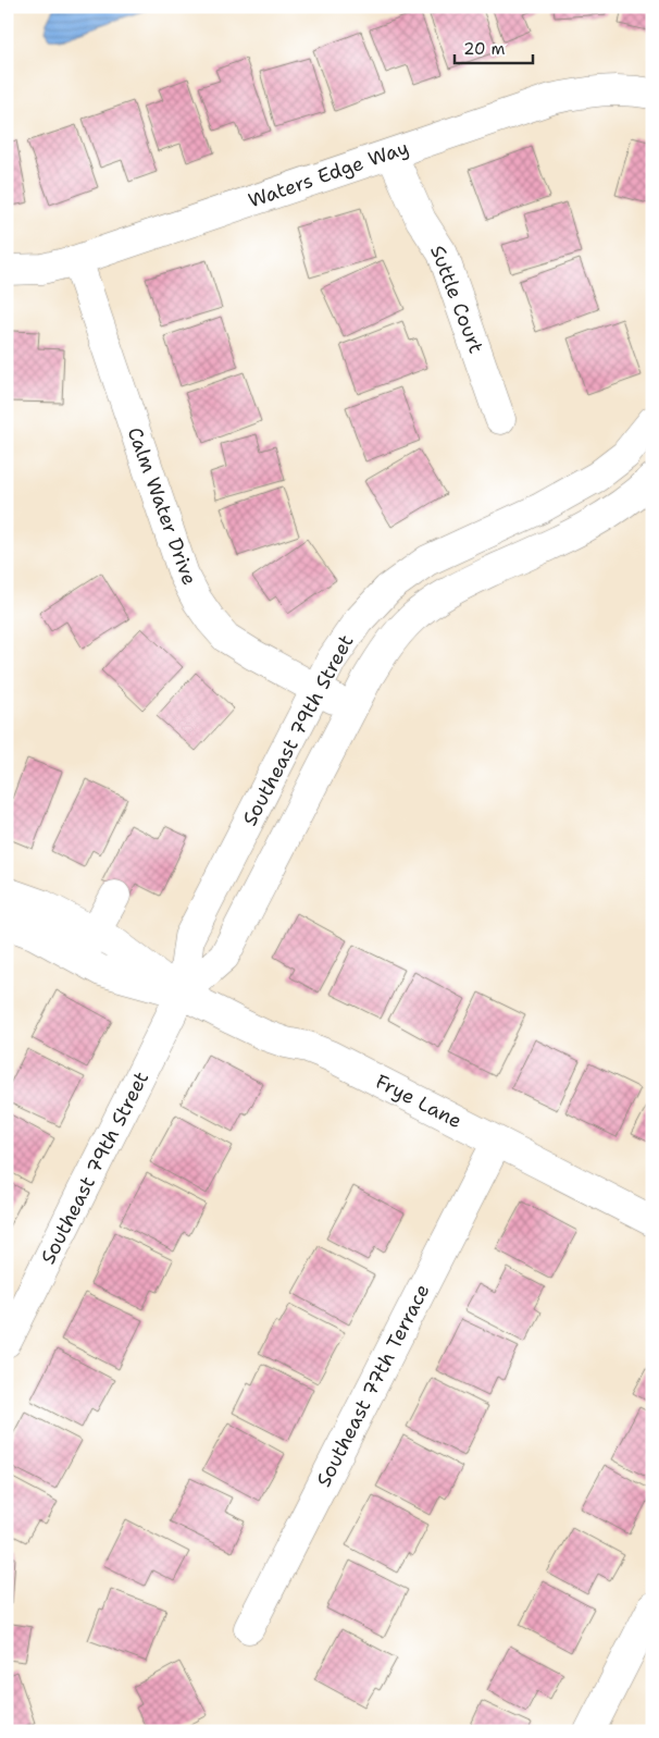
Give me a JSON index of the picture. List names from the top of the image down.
{
  "streets": {
    "street": [
      "Waters Edge Way",
      "Suttle Court",
      "Calm Water Drive",
      "Southeast 79th Street",
      "Frye Lane",
      "Southeast 77th Terrace"
    ]
  },
  "crossings": [
    ["Waters Edge Way", "Suttle Court"],
    ["Waters Edge Way", "Calm Water Drive"],
    ["Calm Water Drive", "Southeast 79th Street"],
    ["Southeast 79th Street", "Frye Lane"],
    ["Frye Lane", "Southeast 77th Terrace"]
  ],
  "scale_bar": "20 m"
}
